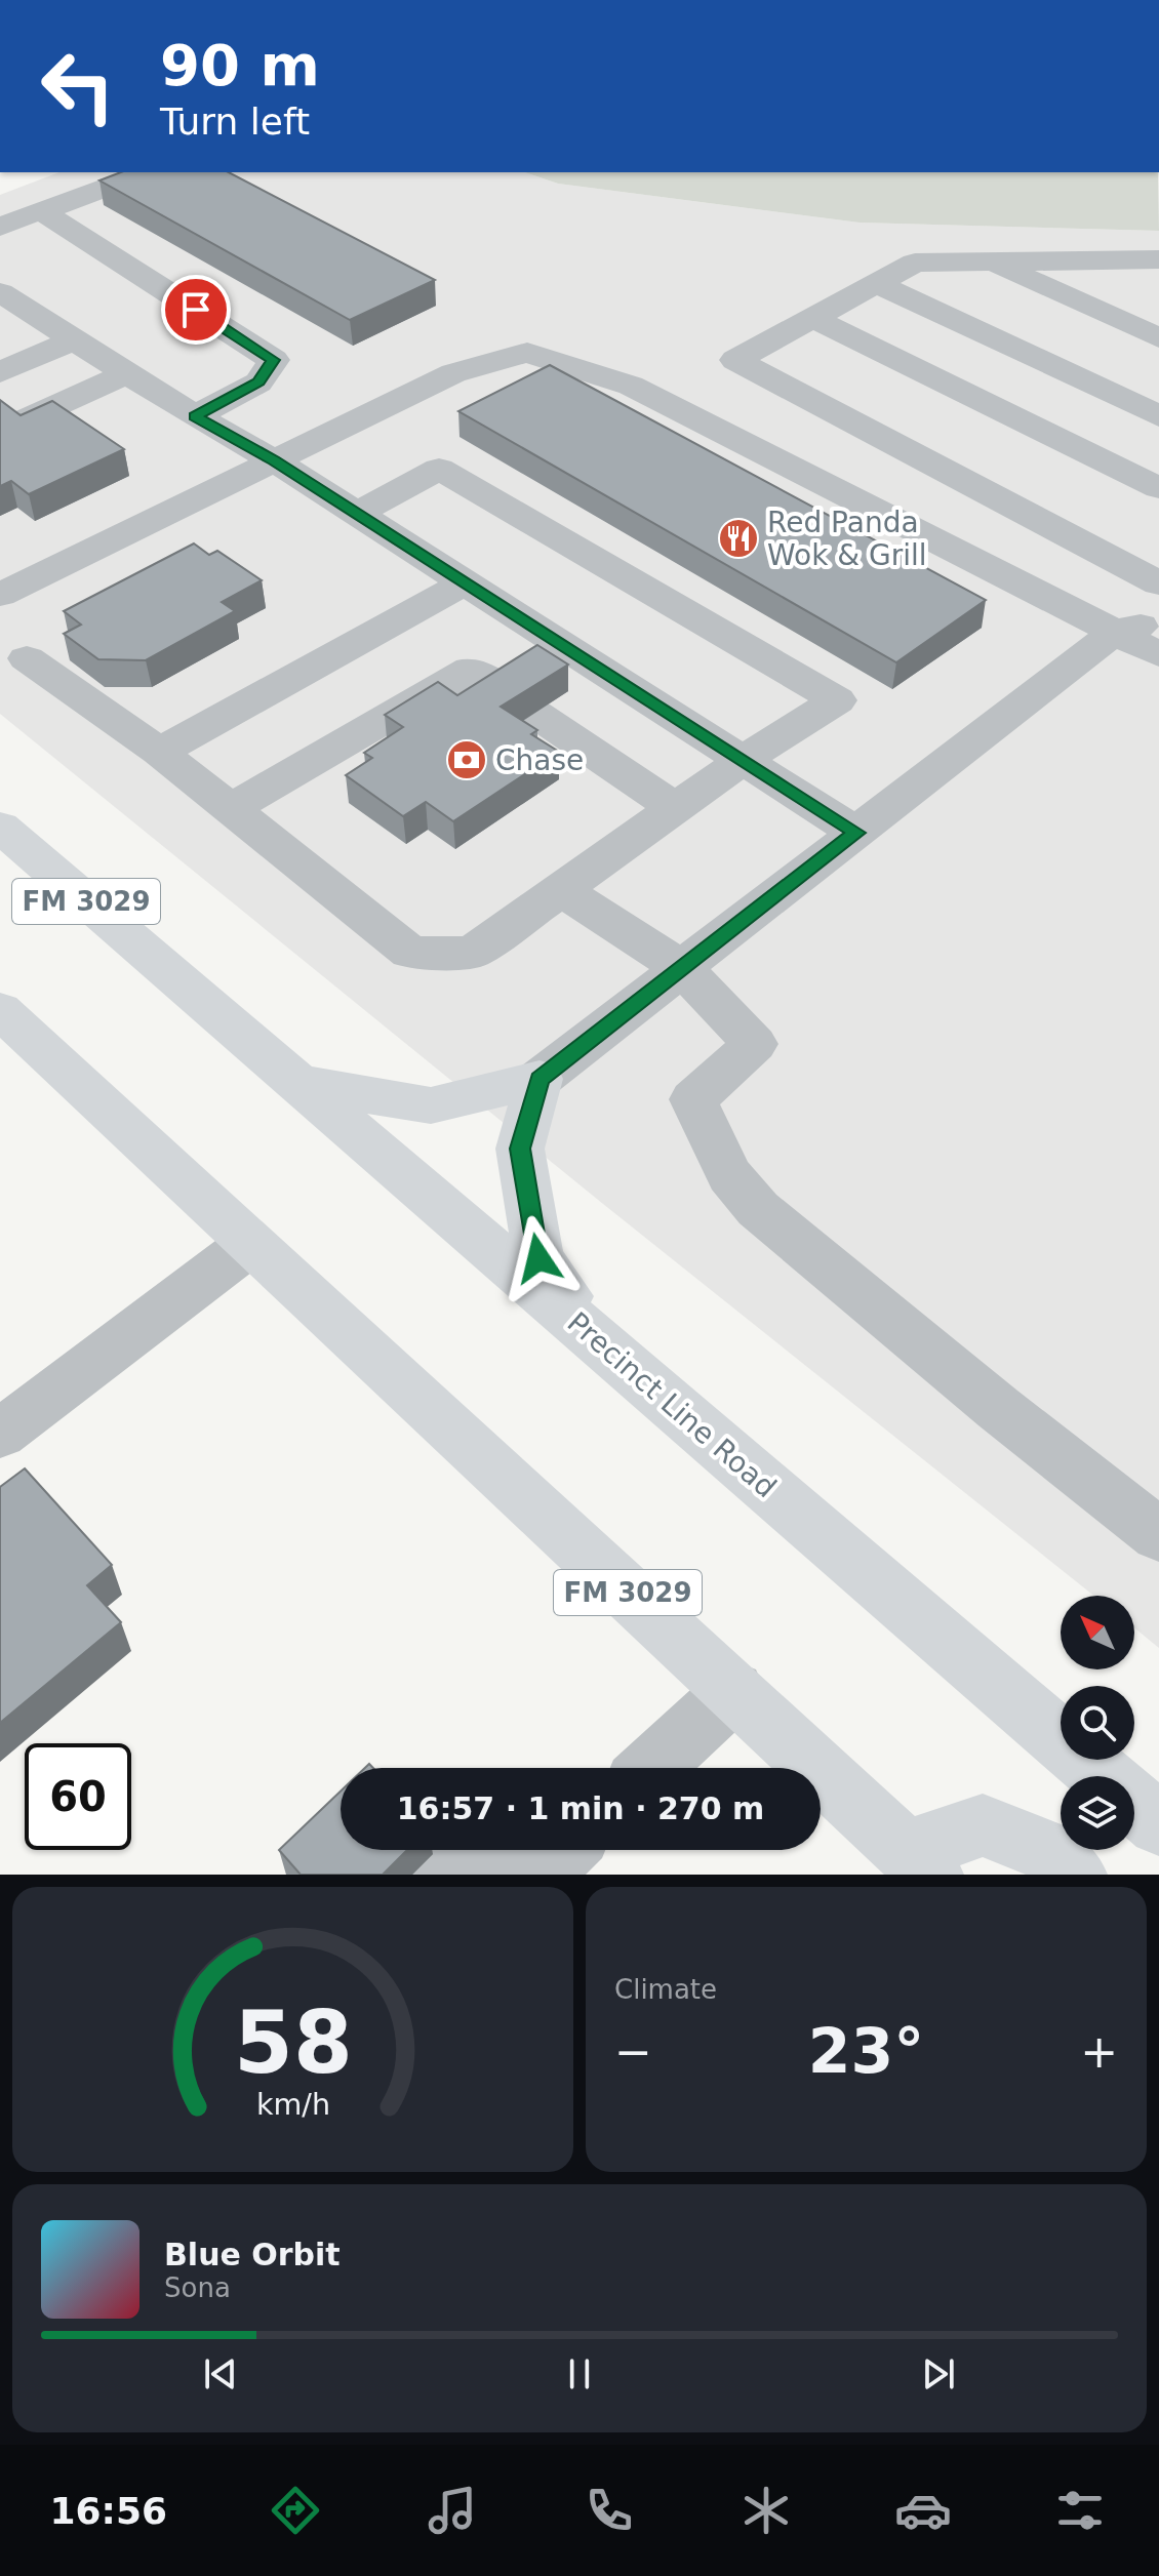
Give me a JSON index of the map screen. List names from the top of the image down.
{
  "streets": {
    "main road": ["FM 3029", "Precinct Line Road"]
  },
  "places": {
    "restaurant": ["Red Panda Wok & Grill"],
    "bank": ["Chase"]
  },
  "north": "top left",
  "page": {
    "turn": ["90 m", "Turn left"],
    "limit": "60",
    "trip": "16:57 · 1 min · 270 m",
    "tile": "Climate",
    "heat": ["−", "23°", "+"],
    "song": ["Blue Orbit", "Sona"],
    "tabs": "16:56",
    "gauge": ["58", "km/h"]
  }
}
